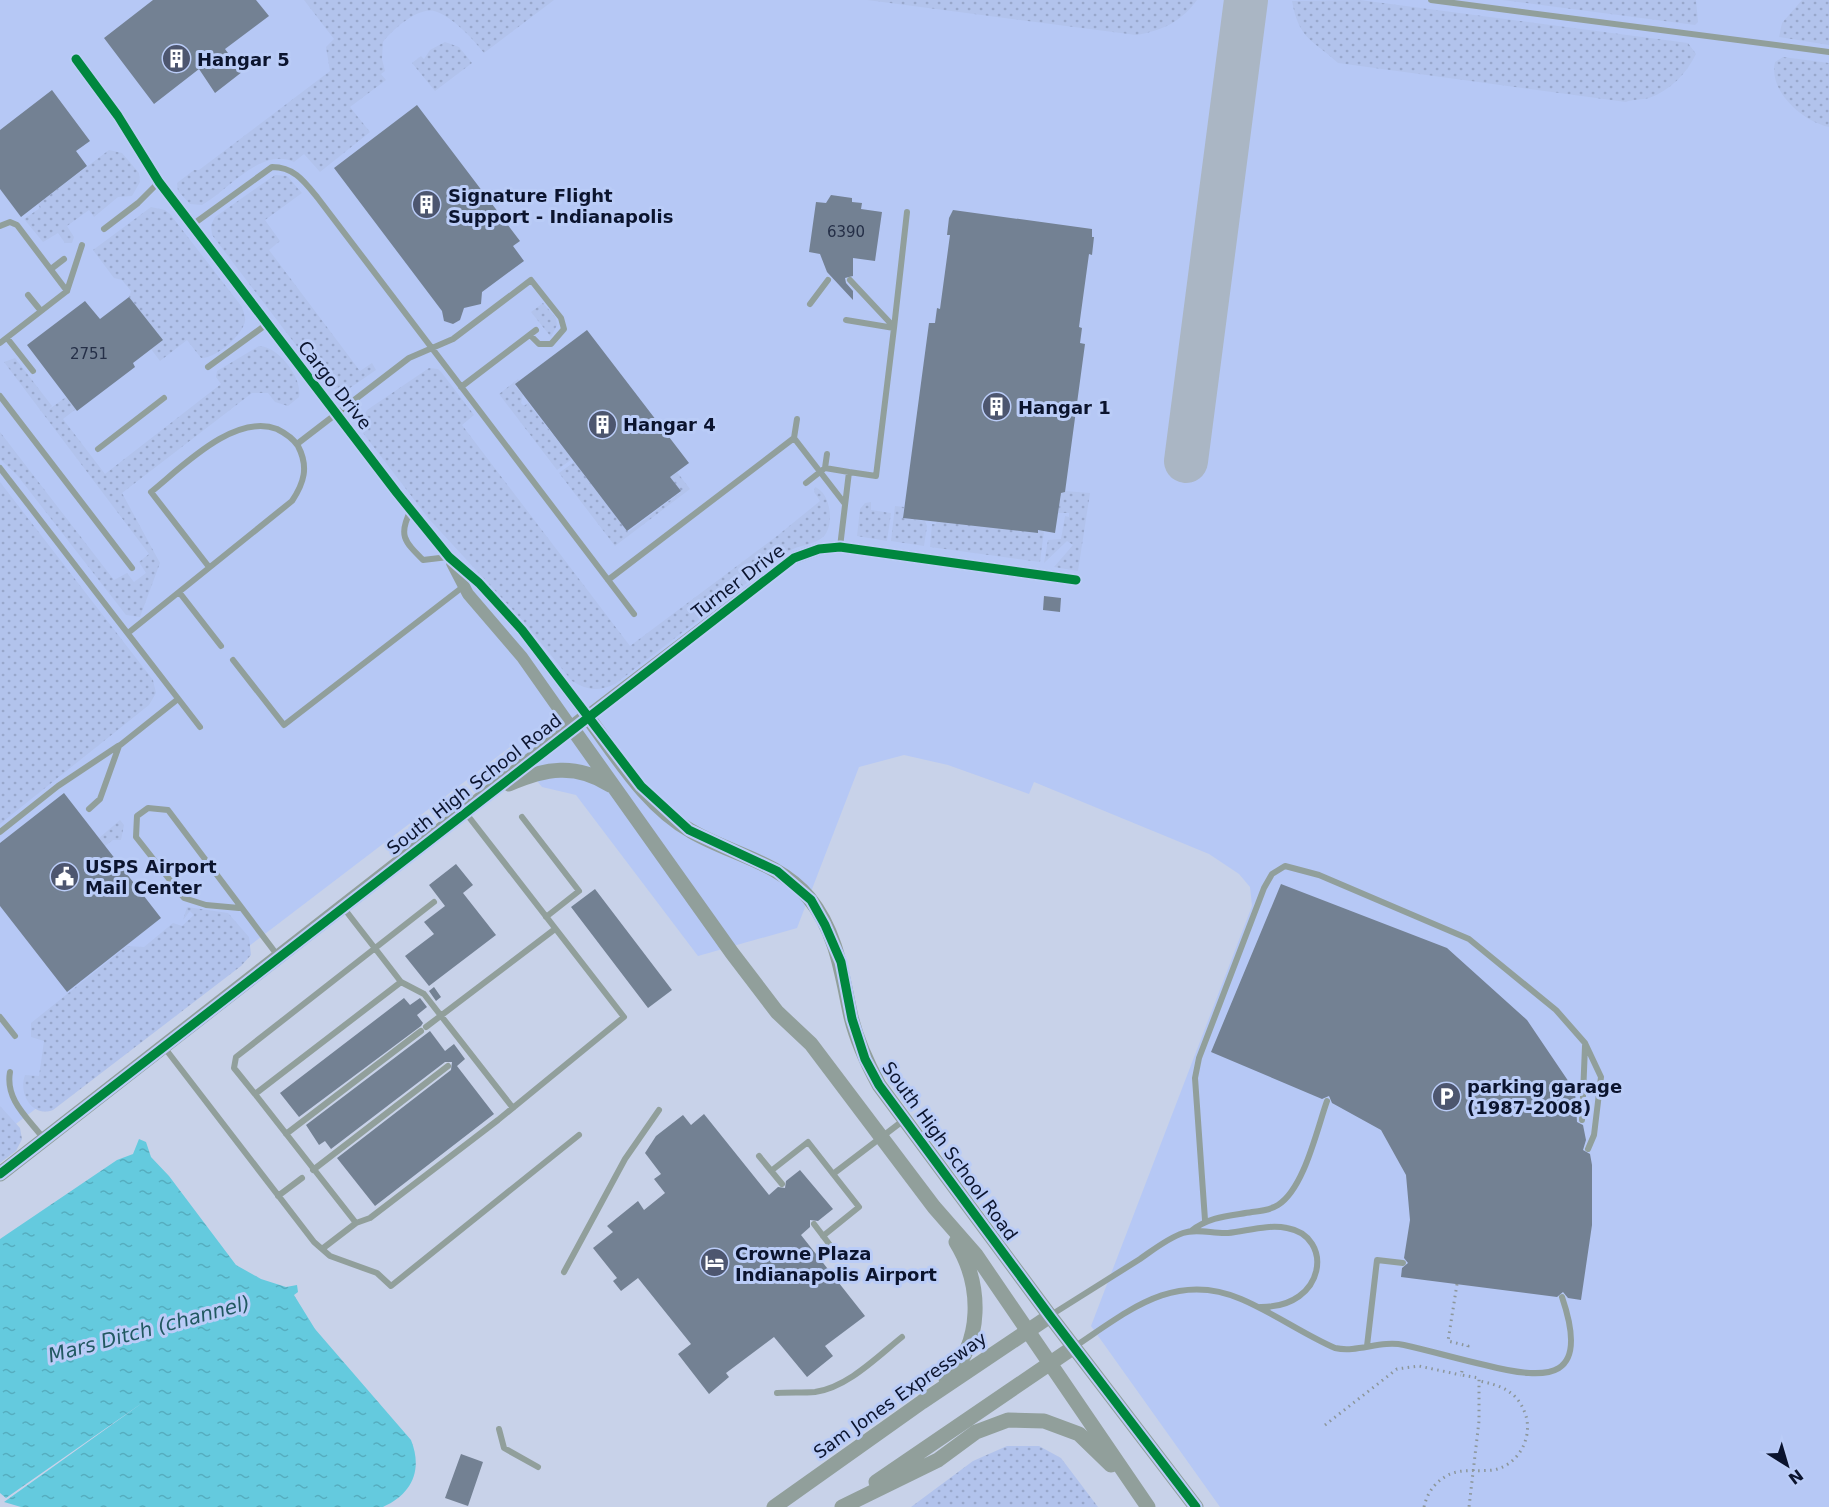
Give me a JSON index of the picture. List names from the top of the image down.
{
  "streets": {
    "street": [
      "Cargo Drive",
      "Turner Drive",
      "South High School Road",
      "Sam Jones Expressway"
    ]
  },
  "crossings": [
    ["Cargo Drive", "Turner Drive"],
    ["Cargo Drive", "South High School Road"],
    ["Turner Drive", "South High School Road"],
    ["South High School Road", "Sam Jones Expressway"]
  ],
  "water": ["Mars Ditch (channel)"],
  "places": {
    "building": [
      "Hangar 5",
      "Signature Flight Support - Indianapolis",
      "Hangar 1",
      "Hangar 4"
    ],
    "public building": ["USPS Airport Mail Center"],
    "parking": ["parking garage (1987-2008)"],
    "hotel": ["Crowne Plaza Indianapolis Airport"]
  },
  "house_numbers": ["6390", "2751"],
  "north": "bottom right"
}
